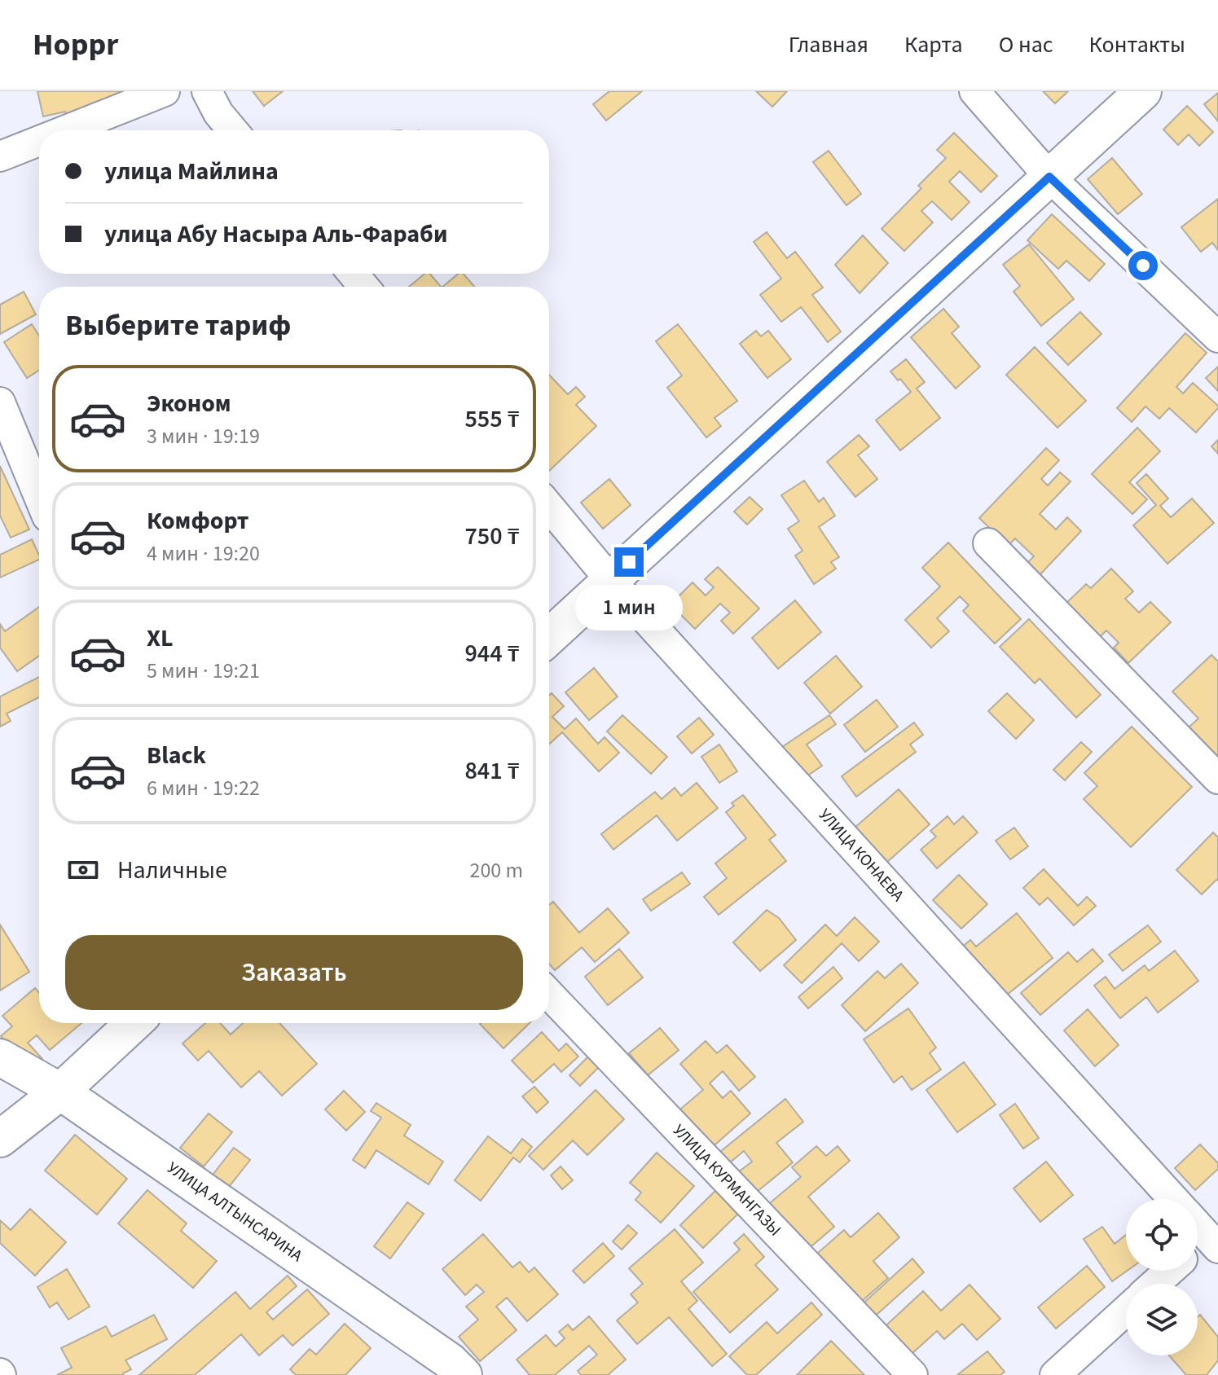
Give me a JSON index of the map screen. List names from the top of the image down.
{
  "streets": {
    "street": ["УЛИЦА КОНАЕВА", "УЛИЦА КУРМАНГАЗЫ", "УЛИЦА АЛТЫНСАРИНА"]
  },
  "page": {
    "header": "Hoppr",
    "nav": [
      "Главная",
      "Карта",
      "О нас",
      "Контакты"
    ],
    "banner": ["улица Майлина", "улица Абу Насыра Аль-Фараби"],
    "heading": "Выберите тариф",
    "list": [
      {
        "name": "Эконом",
        "note": "3 мин · 19:19",
        "value": "555 ₸"
      },
      {
        "name": "Комфорт",
        "note": "4 мин · 19:20",
        "value": "750 ₸"
      },
      {
        "name": "XL",
        "note": "5 мин · 19:21",
        "value": "944 ₸"
      },
      {
        "name": "Black",
        "note": "6 мин · 19:22",
        "value": "841 ₸"
      }
    ],
    "bubble": "1 мин",
    "pay": ["Наличные", "200 m"],
    "buttons": "Заказать"
  }
}
